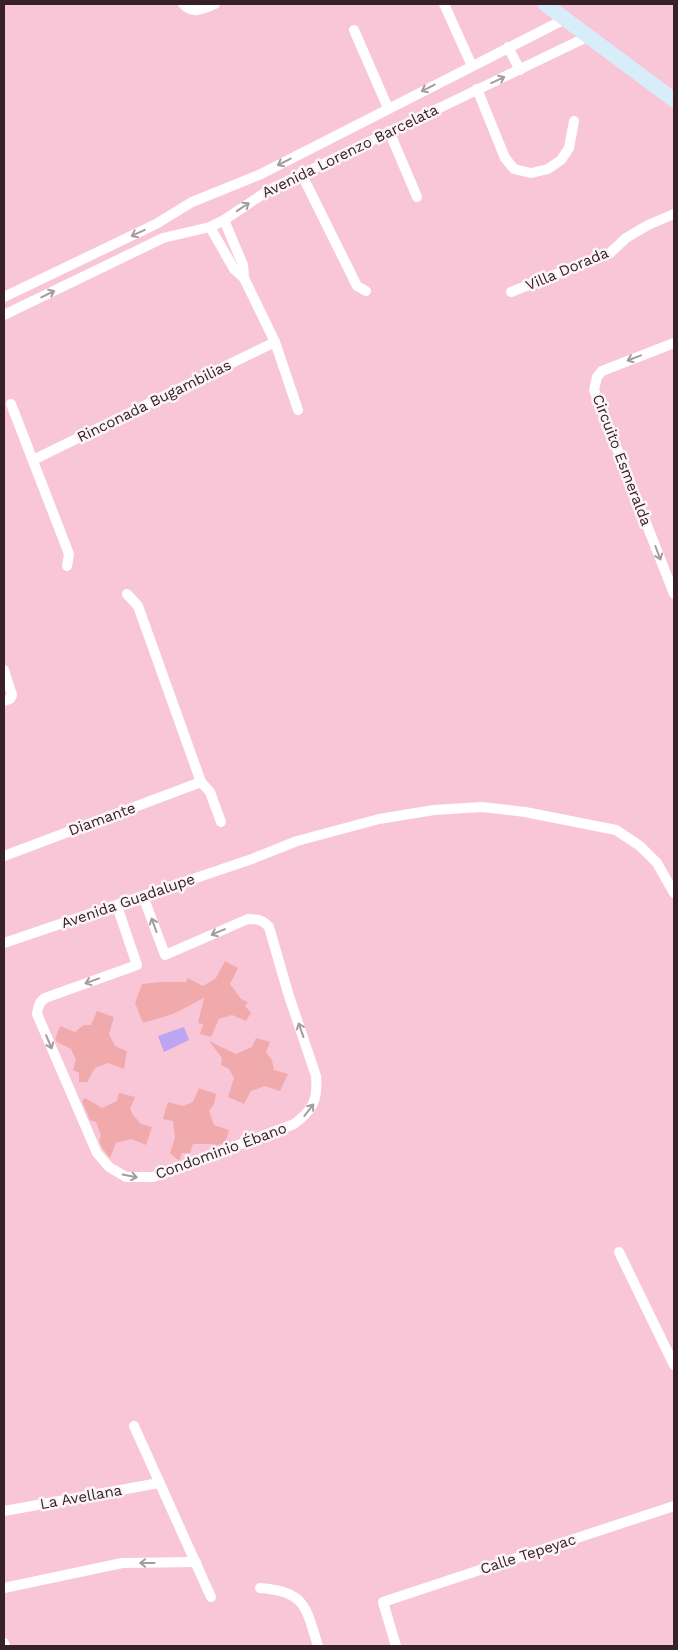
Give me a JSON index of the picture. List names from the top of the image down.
{
  "streets": {
    "street": [
      "Avenida Lorenzo Barcelata",
      "Villa Dorada",
      "Rinconada Bugambilias",
      "Circuito Esmeralda",
      "Diamante",
      "Avenida Guadalupe",
      "Condominio Ébano",
      "La Avellana",
      "Calle Tepeyac"
    ]
  },
  "crossings": [
    ["Avenida Guadalupe", "Condominio Ébano"]
  ]
}
